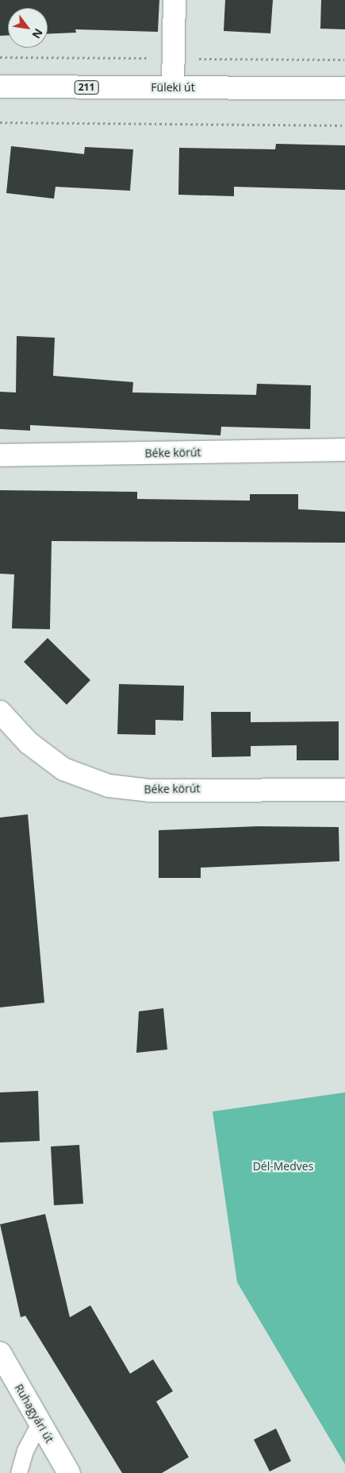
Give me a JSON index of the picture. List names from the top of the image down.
{
  "streets": {
    "street": [
      "211",
      "Füleki út",
      "Béke körút",
      "Ruhagyári út"
    ]
  },
  "parks": ["Dél-Medves"],
  "north": "bottom right"
}
